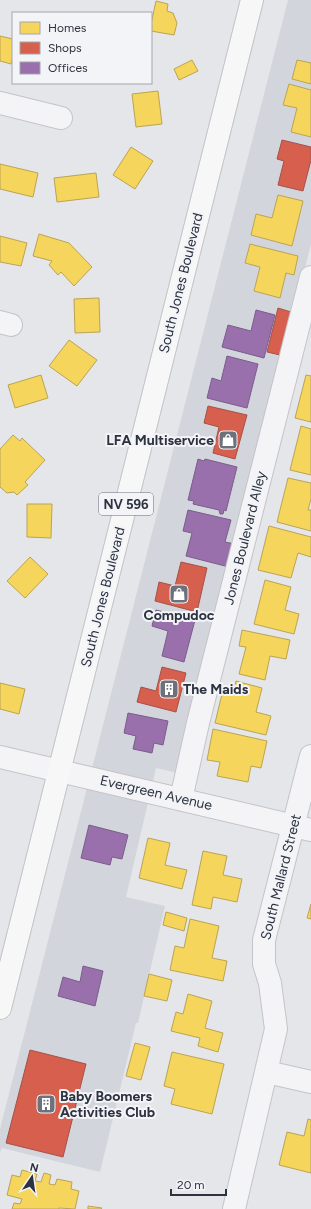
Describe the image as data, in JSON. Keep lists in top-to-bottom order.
{
  "streets": {
    "main road": ["South Jones Boulevard", "NV 596"],
    "street": ["Jones Boulevard Alley", "Evergreen Avenue", "South Mallard Street"]
  },
  "crossings": [
    ["South Jones Boulevard", "Evergreen Avenue"],
    ["Jones Boulevard Alley", "Evergreen Avenue"],
    ["Evergreen Avenue", "South Mallard Street"]
  ],
  "places": {
    "shop": ["LFA Multiservice", "Compudoc"],
    "building": ["The Maids", "Baby Boomers Activities Club"]
  },
  "legend": ["Homes", "Shops", "Offices"],
  "scale_bar": "20 m",
  "north": "top"
}
